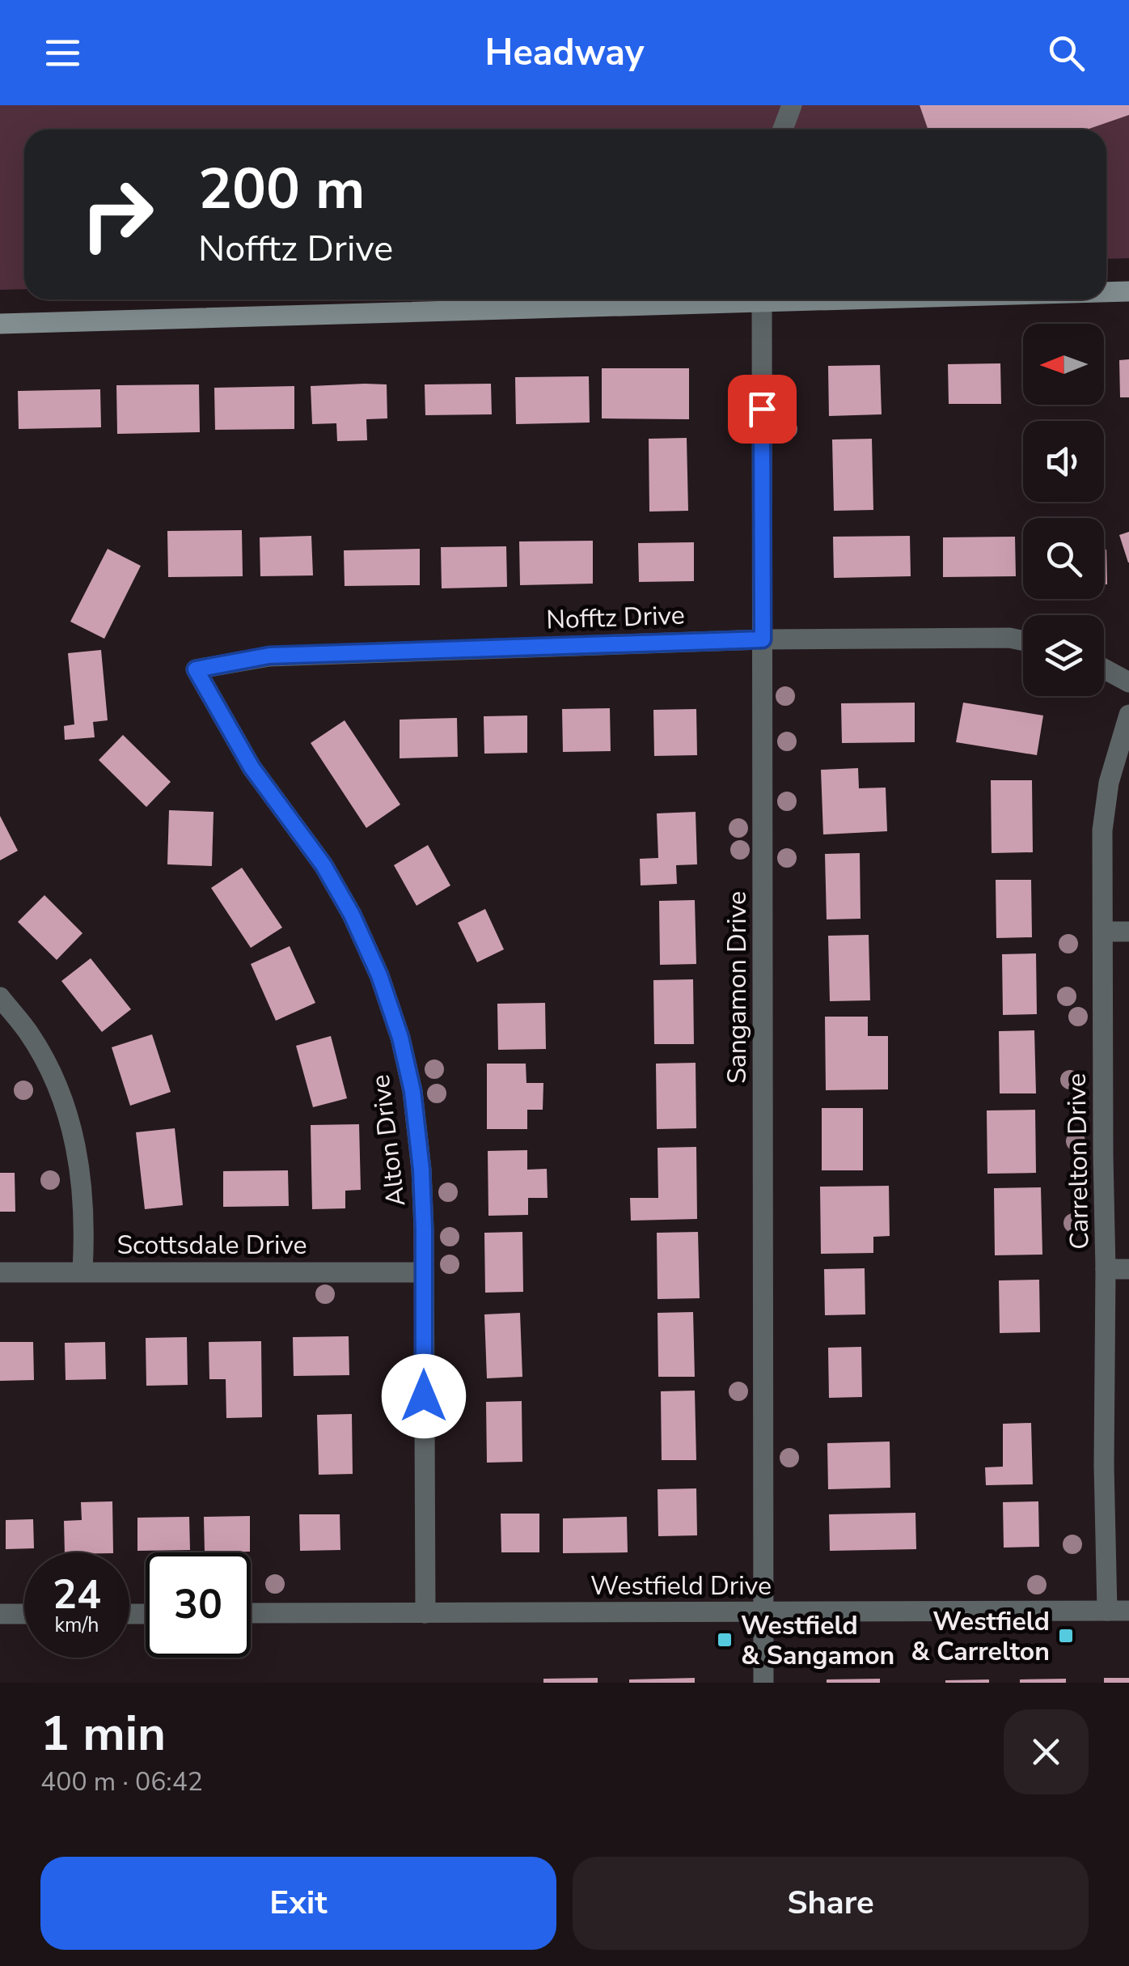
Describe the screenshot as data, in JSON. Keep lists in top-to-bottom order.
{
  "streets": {
    "street": [
      "Nofftz Drive",
      "Sangamon Drive",
      "Alton Drive",
      "Carrelton Drive",
      "Scottsdale Drive",
      "Westfield Drive"
    ]
  },
  "crossings": [
    ["Nofftz Drive", "Sangamon Drive"],
    ["Nofftz Drive", "Alton Drive"],
    ["Sangamon Drive", "Westfield Drive"],
    ["Alton Drive", "Scottsdale Drive"],
    ["Alton Drive", "Westfield Drive"],
    ["Carrelton Drive", "Westfield Drive"]
  ],
  "places": {
    "transit": ["Westfield & Carrelton", "Westfield & Sangamon"]
  },
  "north": "left",
  "page": {
    "header": "Headway",
    "turn": ["200 m", "Nofftz Drive"],
    "speed": "24 km/h",
    "limit": "30",
    "heading": ["1 min", "400 m · 06:42"],
    "buttons": ["Exit", "Share"]
  }
}
